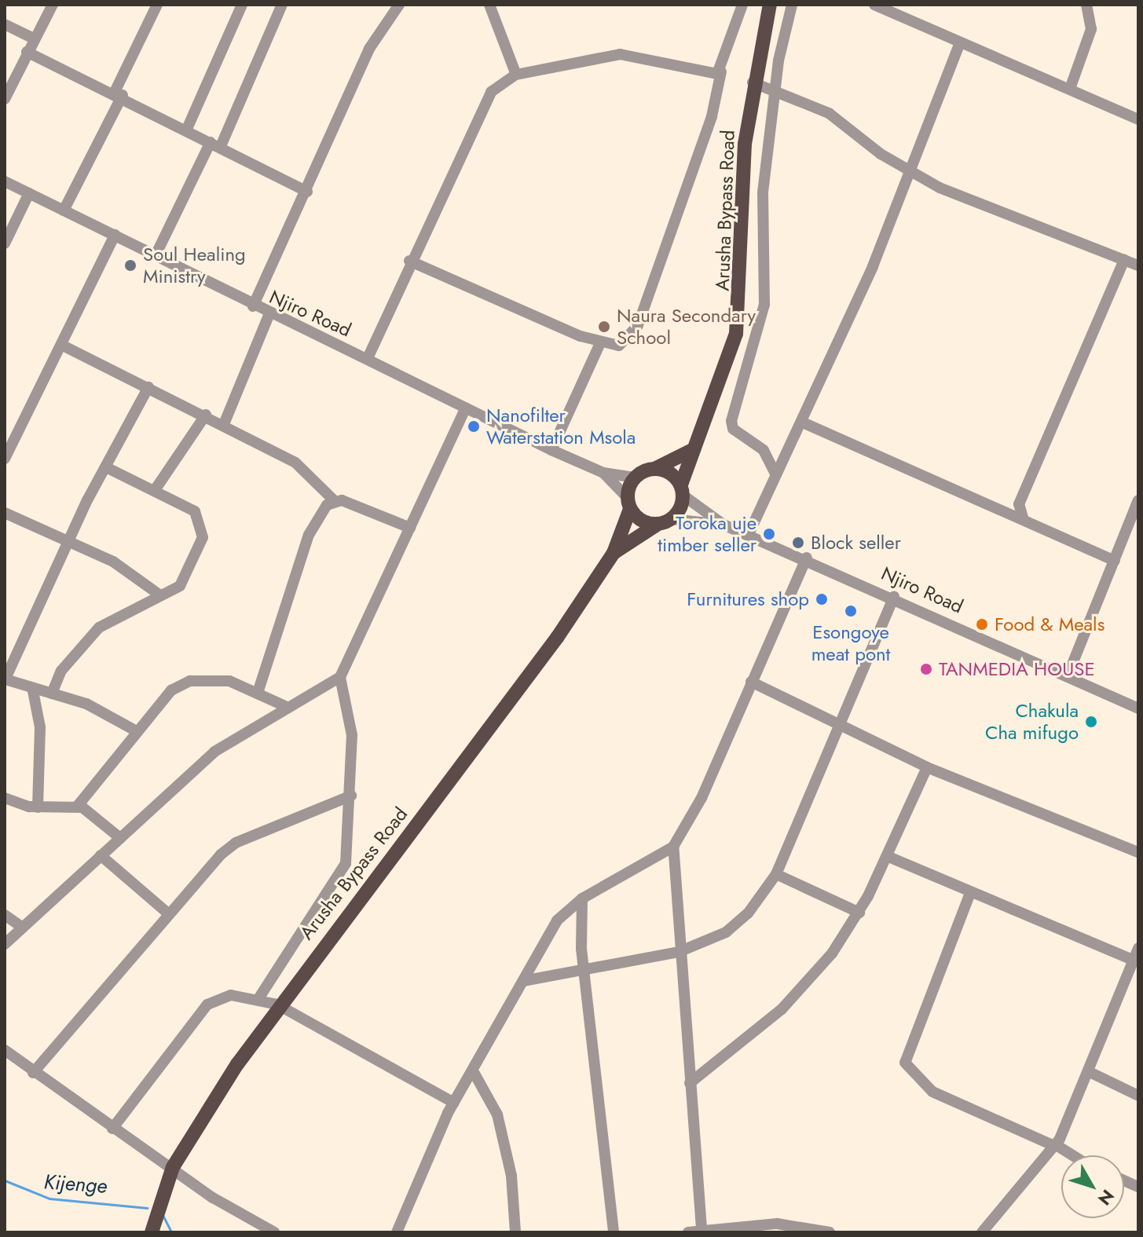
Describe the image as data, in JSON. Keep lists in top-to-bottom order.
{
  "streets": {
    "main road": ["Arusha Bypass Road"],
    "street": ["Njiro Road"]
  },
  "crossings": [
    ["Arusha Bypass Road", "Njiro Road"]
  ],
  "water": ["Kijenge"],
  "places": [
    "Soul Healing Ministry",
    "Naura Secondary School",
    "Nanofilter Waterstation Msola",
    "Toroka uje timber seller",
    "Block seller",
    "Furnitures shop",
    "Esongoye meat pont",
    "Food & Meals",
    "TANMEDIA HOUSE",
    "Chakula Cha mifugo"
  ],
  "north": "bottom right"
}
